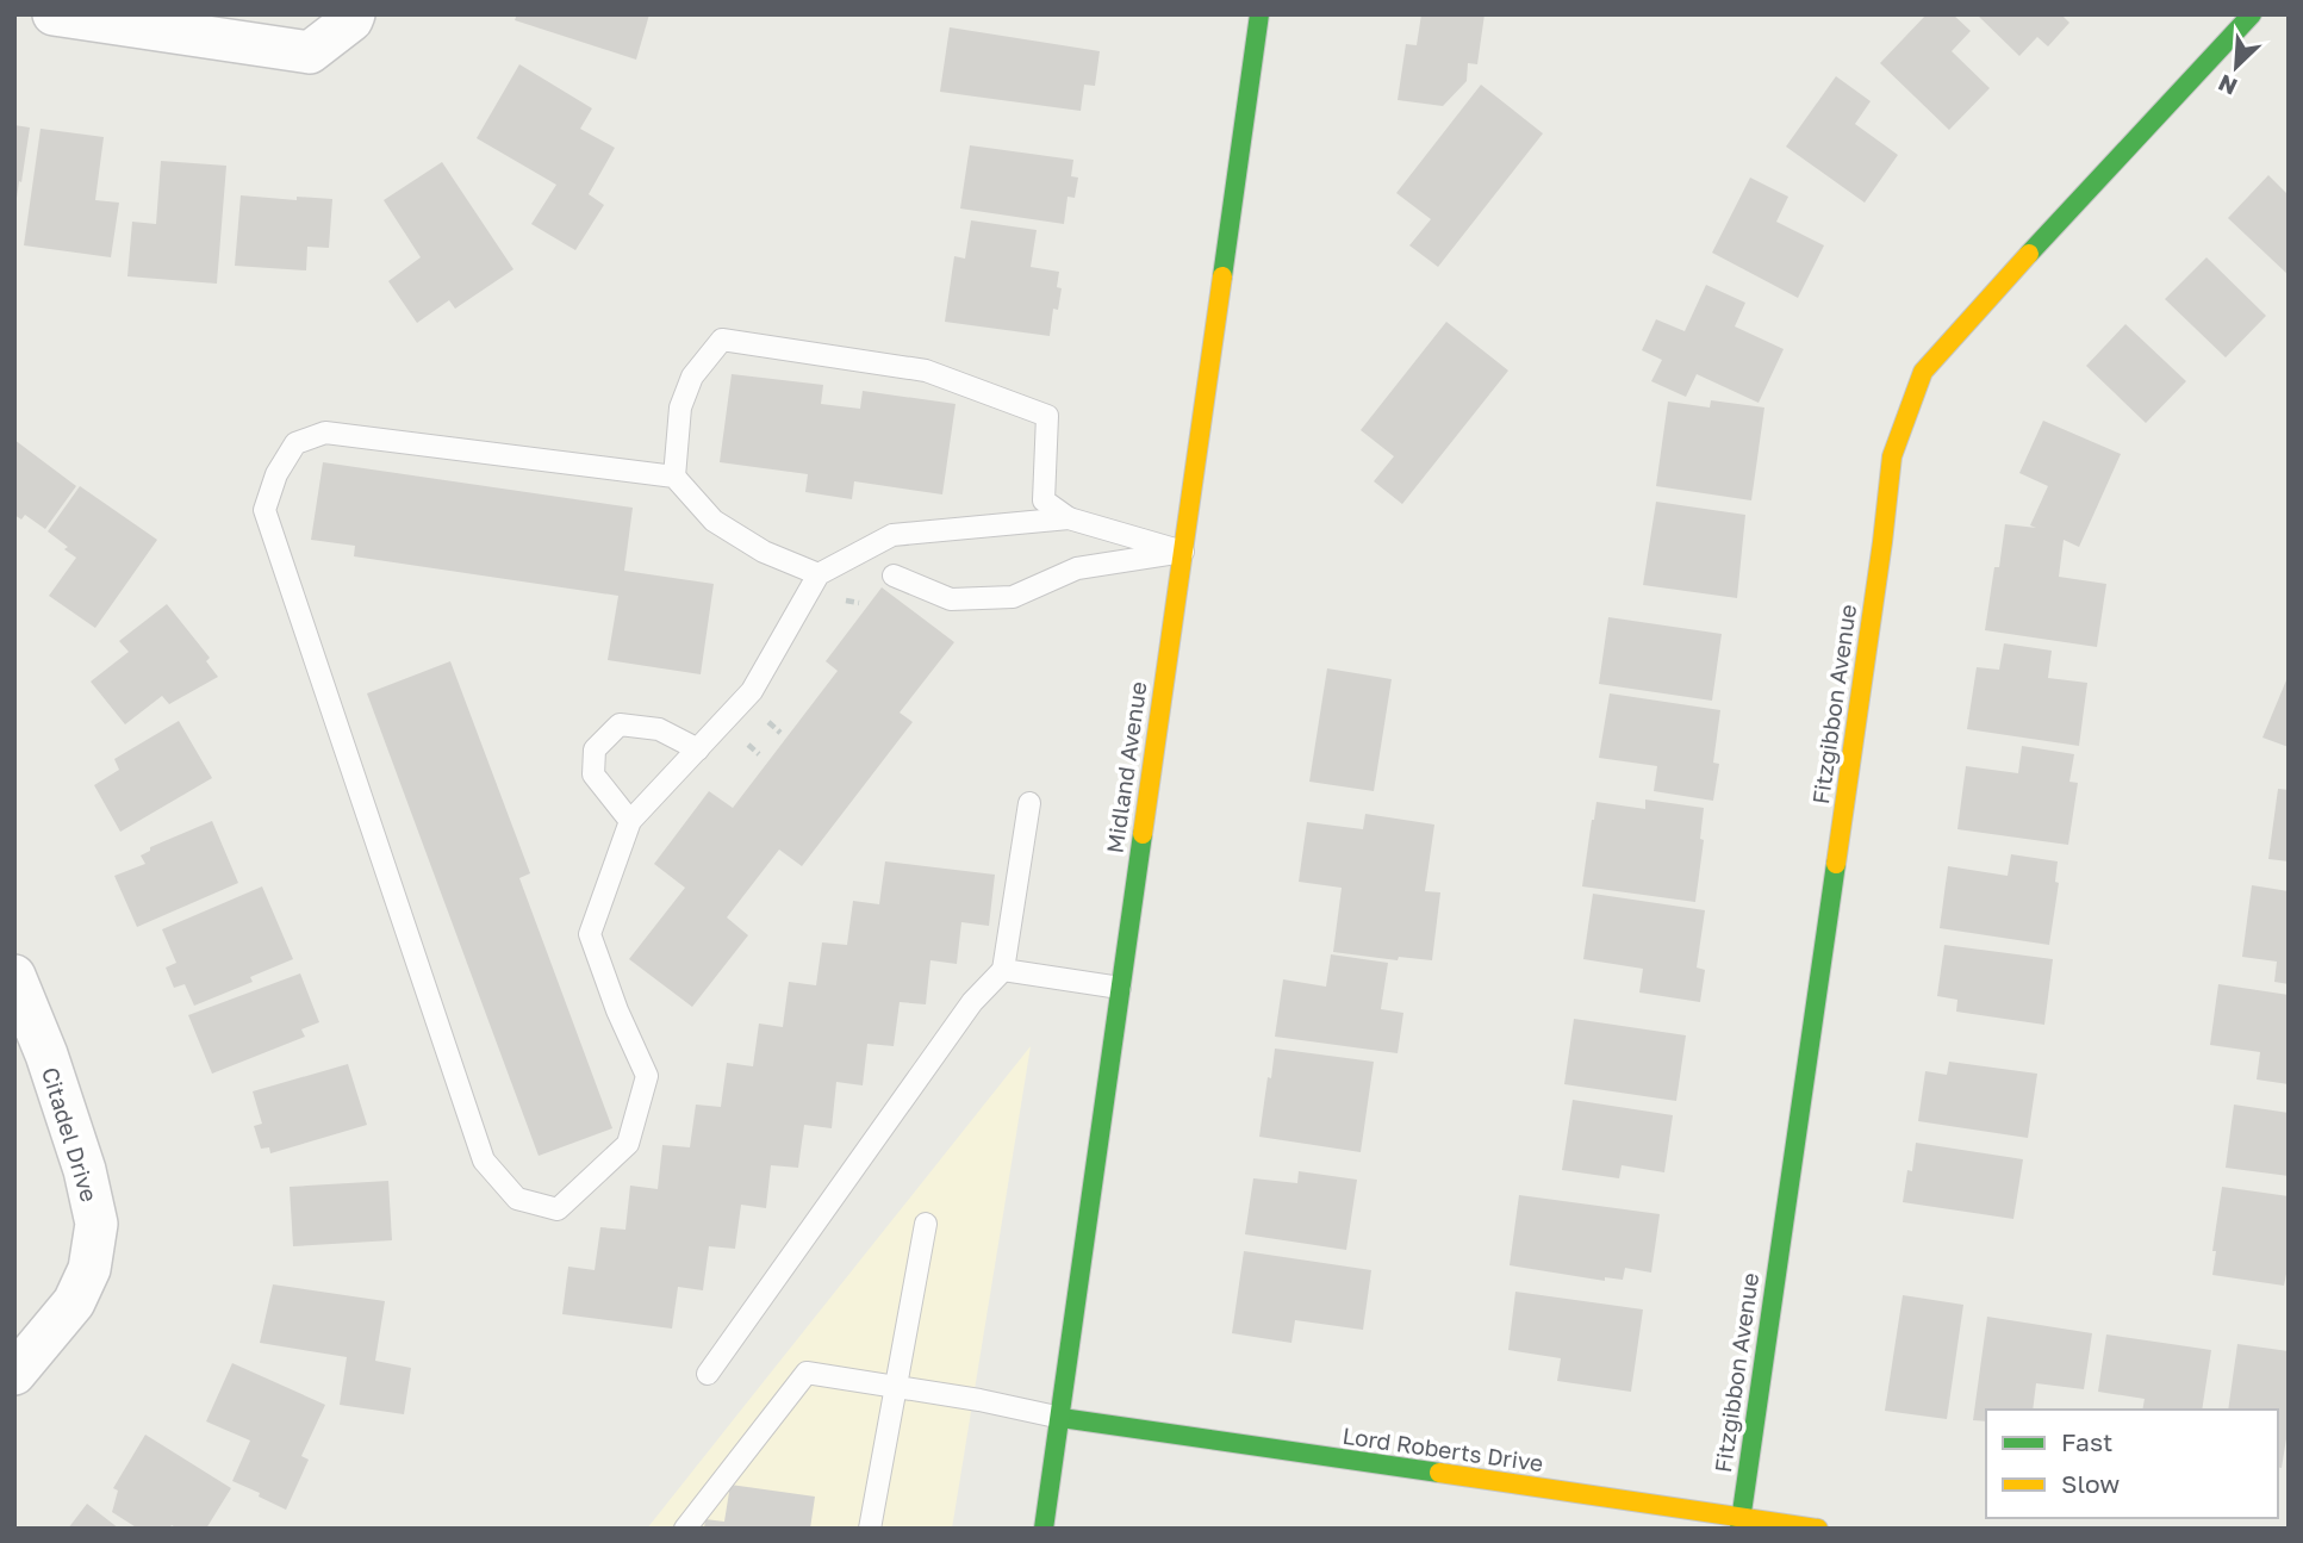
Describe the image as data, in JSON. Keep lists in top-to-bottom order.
{
  "streets": {
    "street": [
      "Fitzgibbon Avenue",
      "Midland Avenue",
      "Citadel Drive",
      "Lord Roberts Drive"
    ]
  },
  "crossings": [
    ["Fitzgibbon Avenue", "Lord Roberts Drive"],
    ["Midland Avenue", "Lord Roberts Drive"]
  ],
  "legend": ["Fast", "Slow"],
  "north": "bottom left"
}
